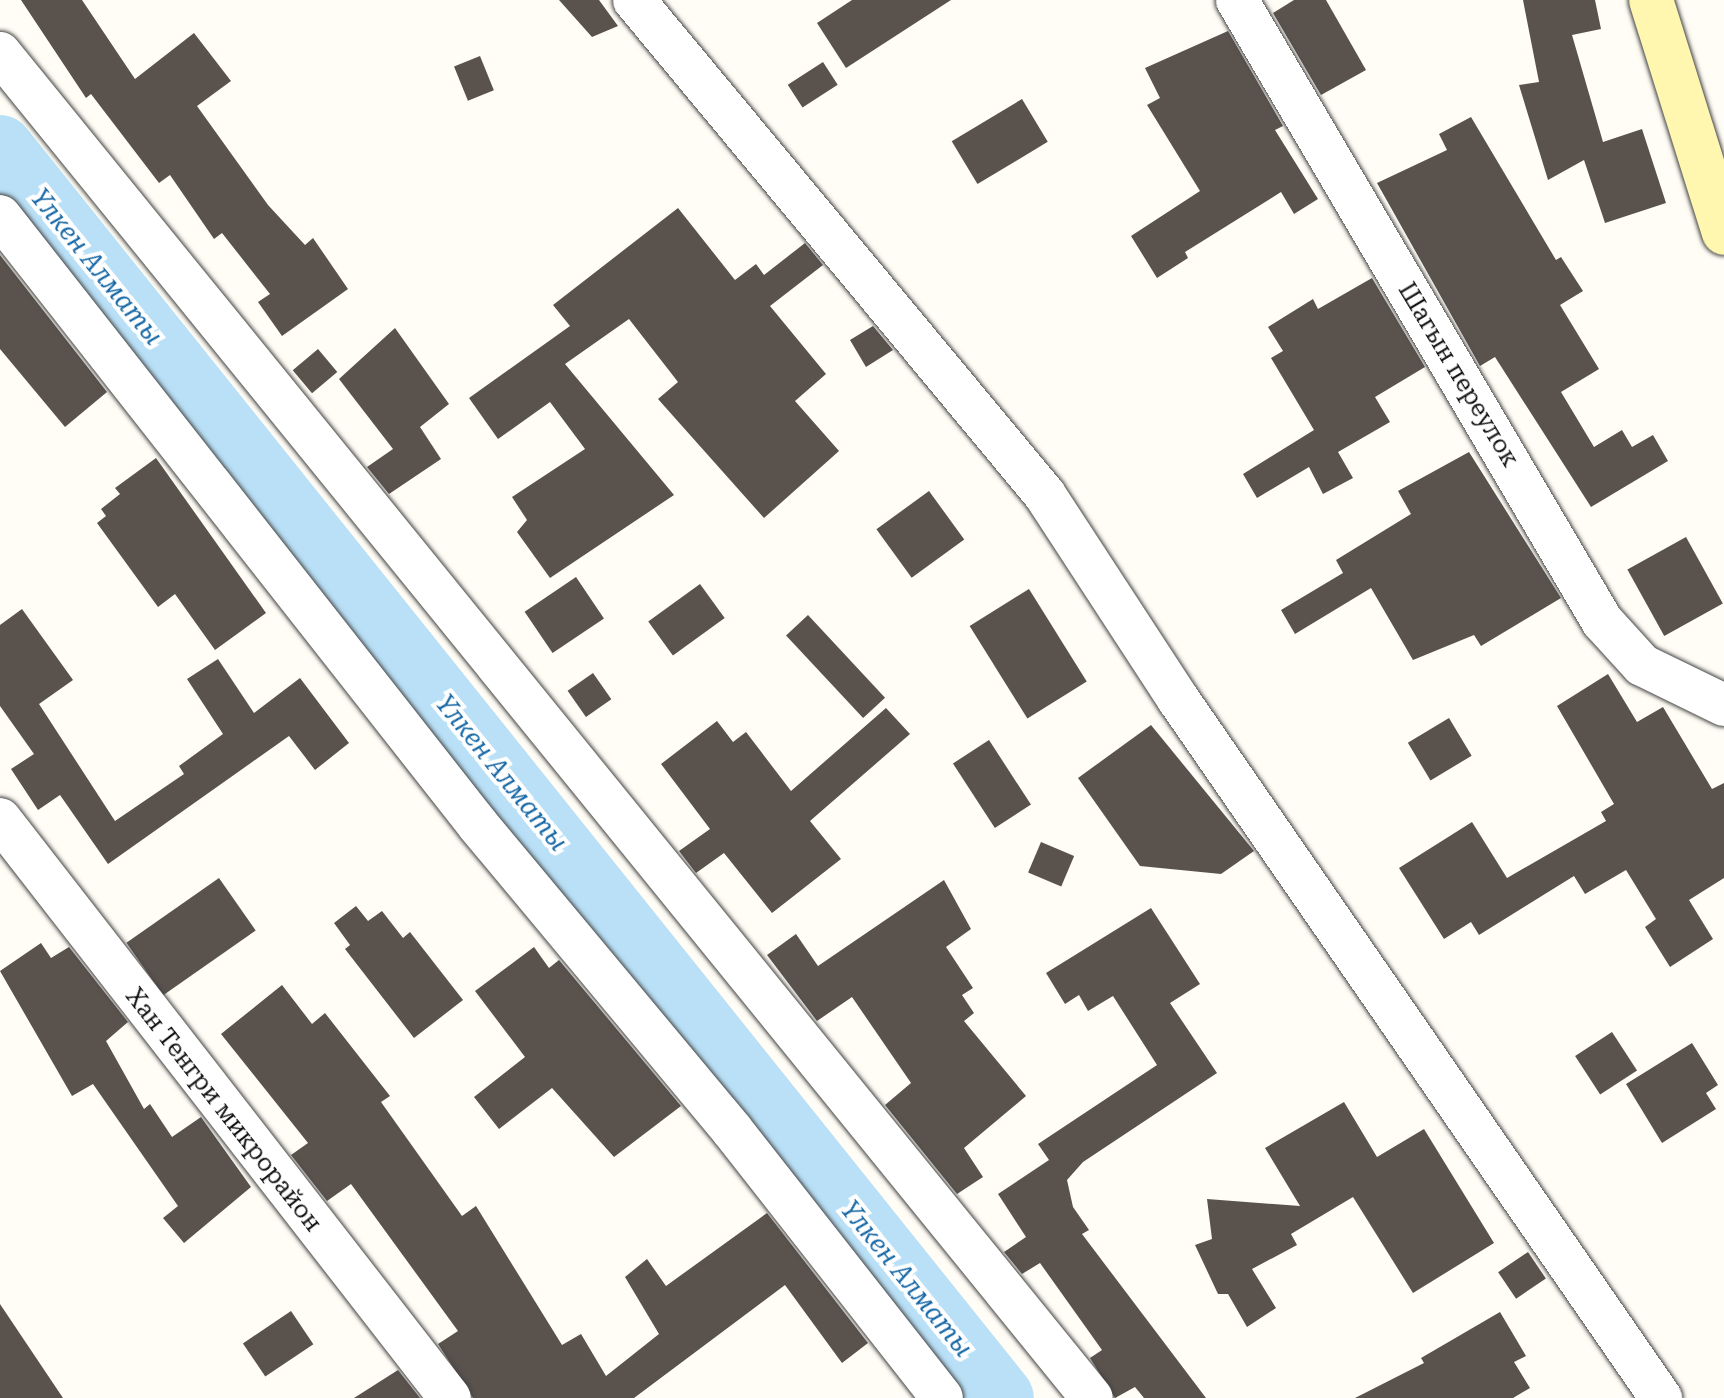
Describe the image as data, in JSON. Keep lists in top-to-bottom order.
{
  "streets": {
    "street": ["Шагын переулок", "Хан Тенгри микрорайон"]
  },
  "water": ["Үлкен Алматы"]
}
